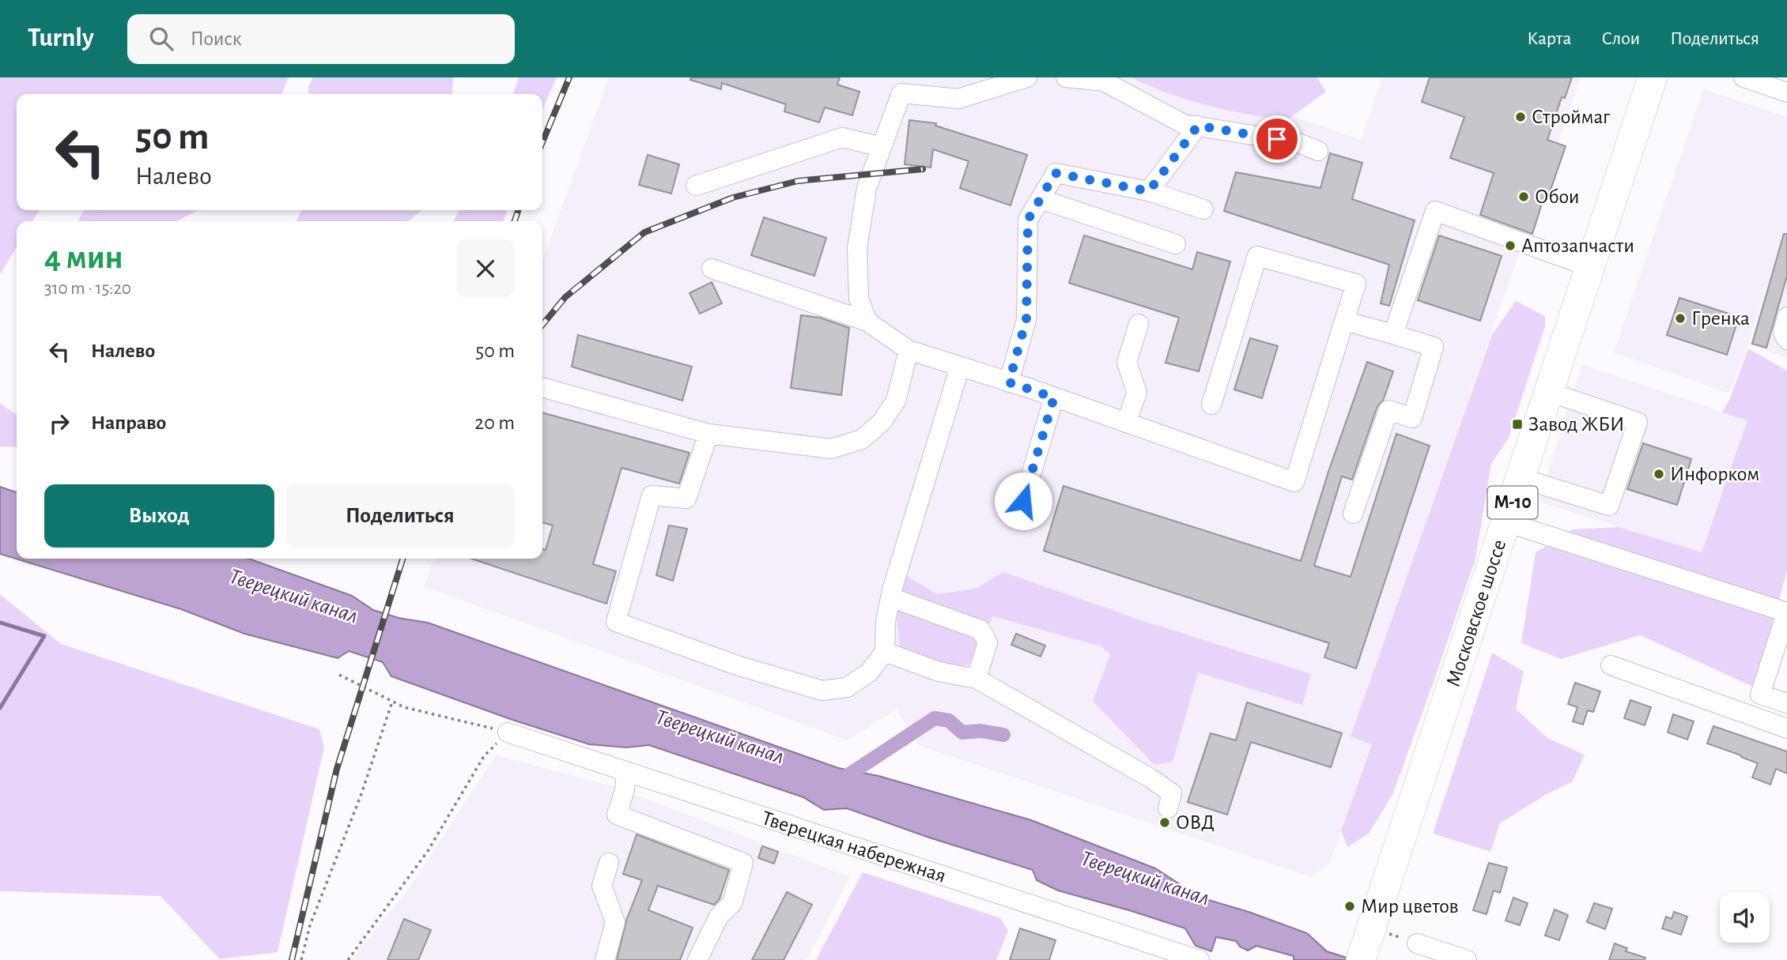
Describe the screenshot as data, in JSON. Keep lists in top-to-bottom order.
{
  "streets": {
    "highway": ["М-10", "Московское шоссе"],
    "street": ["Тверецкая набережная"]
  },
  "crossings": [
    ["М-10", "Московское шоссе"]
  ],
  "water": ["Тверецкий канал"],
  "places": {
    "other": [
      "Строймаг",
      "Обои",
      "Аптозапчасти",
      "Гренка",
      "Инфорком",
      "ОВД",
      "Мир цветов"
    ],
    "transit": ["Завод ЖБИ"]
  },
  "page": {
    "header": "Turnly",
    "search": "Поиск",
    "nav": ["Карта", "Слои", "Поделиться"],
    "turn": ["50 m", "Налево"],
    "heading": ["4 мин", "310 m · 15:20"],
    "list": [
      {
        "name": "Налево",
        "value": "50 m"
      },
      {
        "name": "Направо",
        "value": "20 m"
      }
    ],
    "buttons": ["Выход", "Поделиться"]
  }
}
